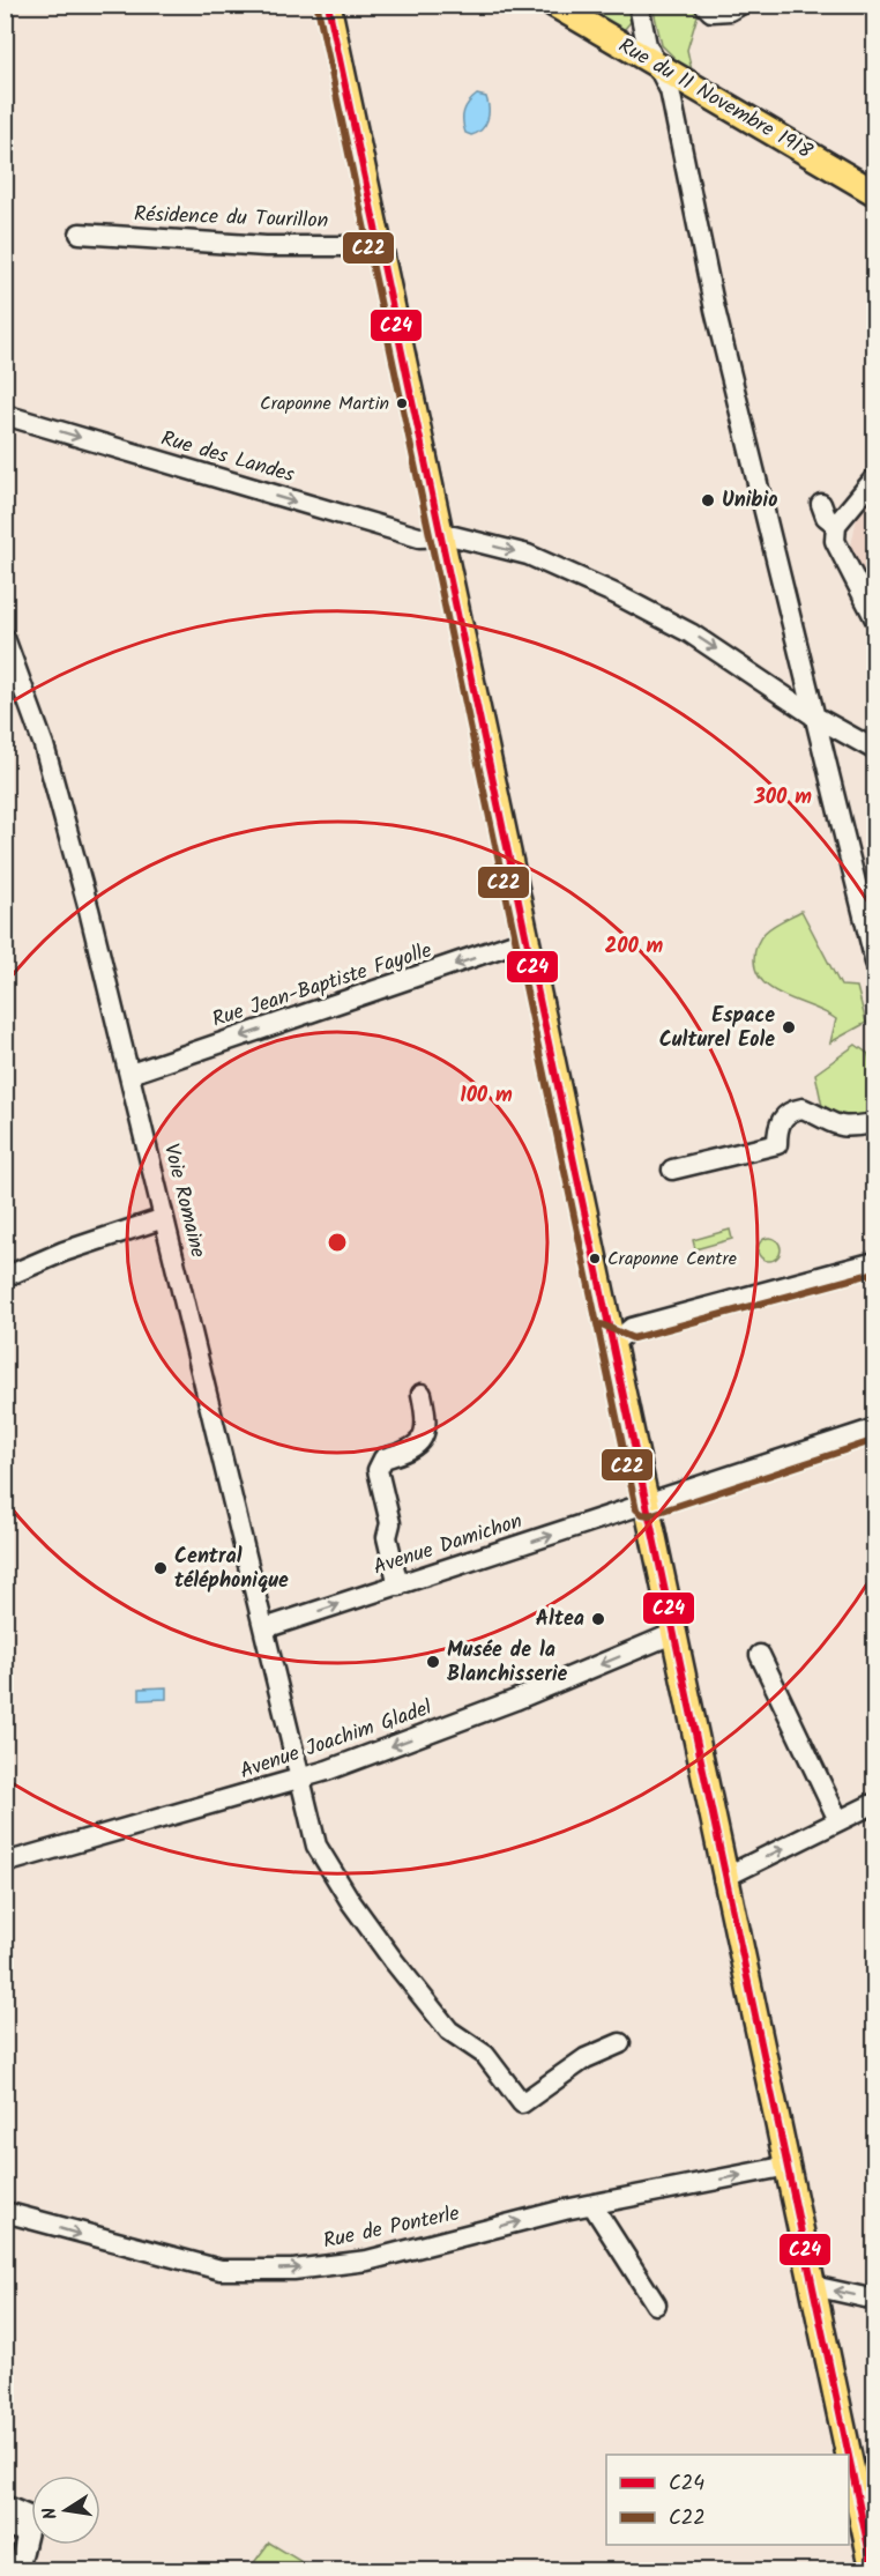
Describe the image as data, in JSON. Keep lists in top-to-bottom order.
{
  "streets": {
    "main road": ["Rue du 11 Novembre 1918"],
    "street": [
      "Résidence du Tourillon",
      "Rue des Landes",
      "Rue Jean-Baptiste Fayolle",
      "Voie Romaine",
      "Avenue Damichon",
      "Avenue Joachim Gladel",
      "Rue de Ponterle"
    ]
  },
  "crossings": [
    ["Rue Jean-Baptiste Fayolle", "Voie Romaine"],
    ["Voie Romaine", "Avenue Damichon"],
    ["Voie Romaine", "Avenue Joachim Gladel"]
  ],
  "one_way": [
    "Rue des Landes",
    "Rue Jean-Baptiste Fayolle",
    "Avenue Damichon",
    "Avenue Joachim Gladel",
    "Rue de Ponterle"
  ],
  "places": [
    "Craponne Martin",
    "Unibio",
    "Espace Culturel Eole",
    "Craponne Centre",
    "Central téléphonique",
    "Altea",
    "Musée de la Blanchisserie"
  ],
  "lines": ["transit line C24", "transit line C22"],
  "legend": ["C24", "C22"],
  "north": "left",
  "rings": ["300 m", "200 m", "100 m"]
}
